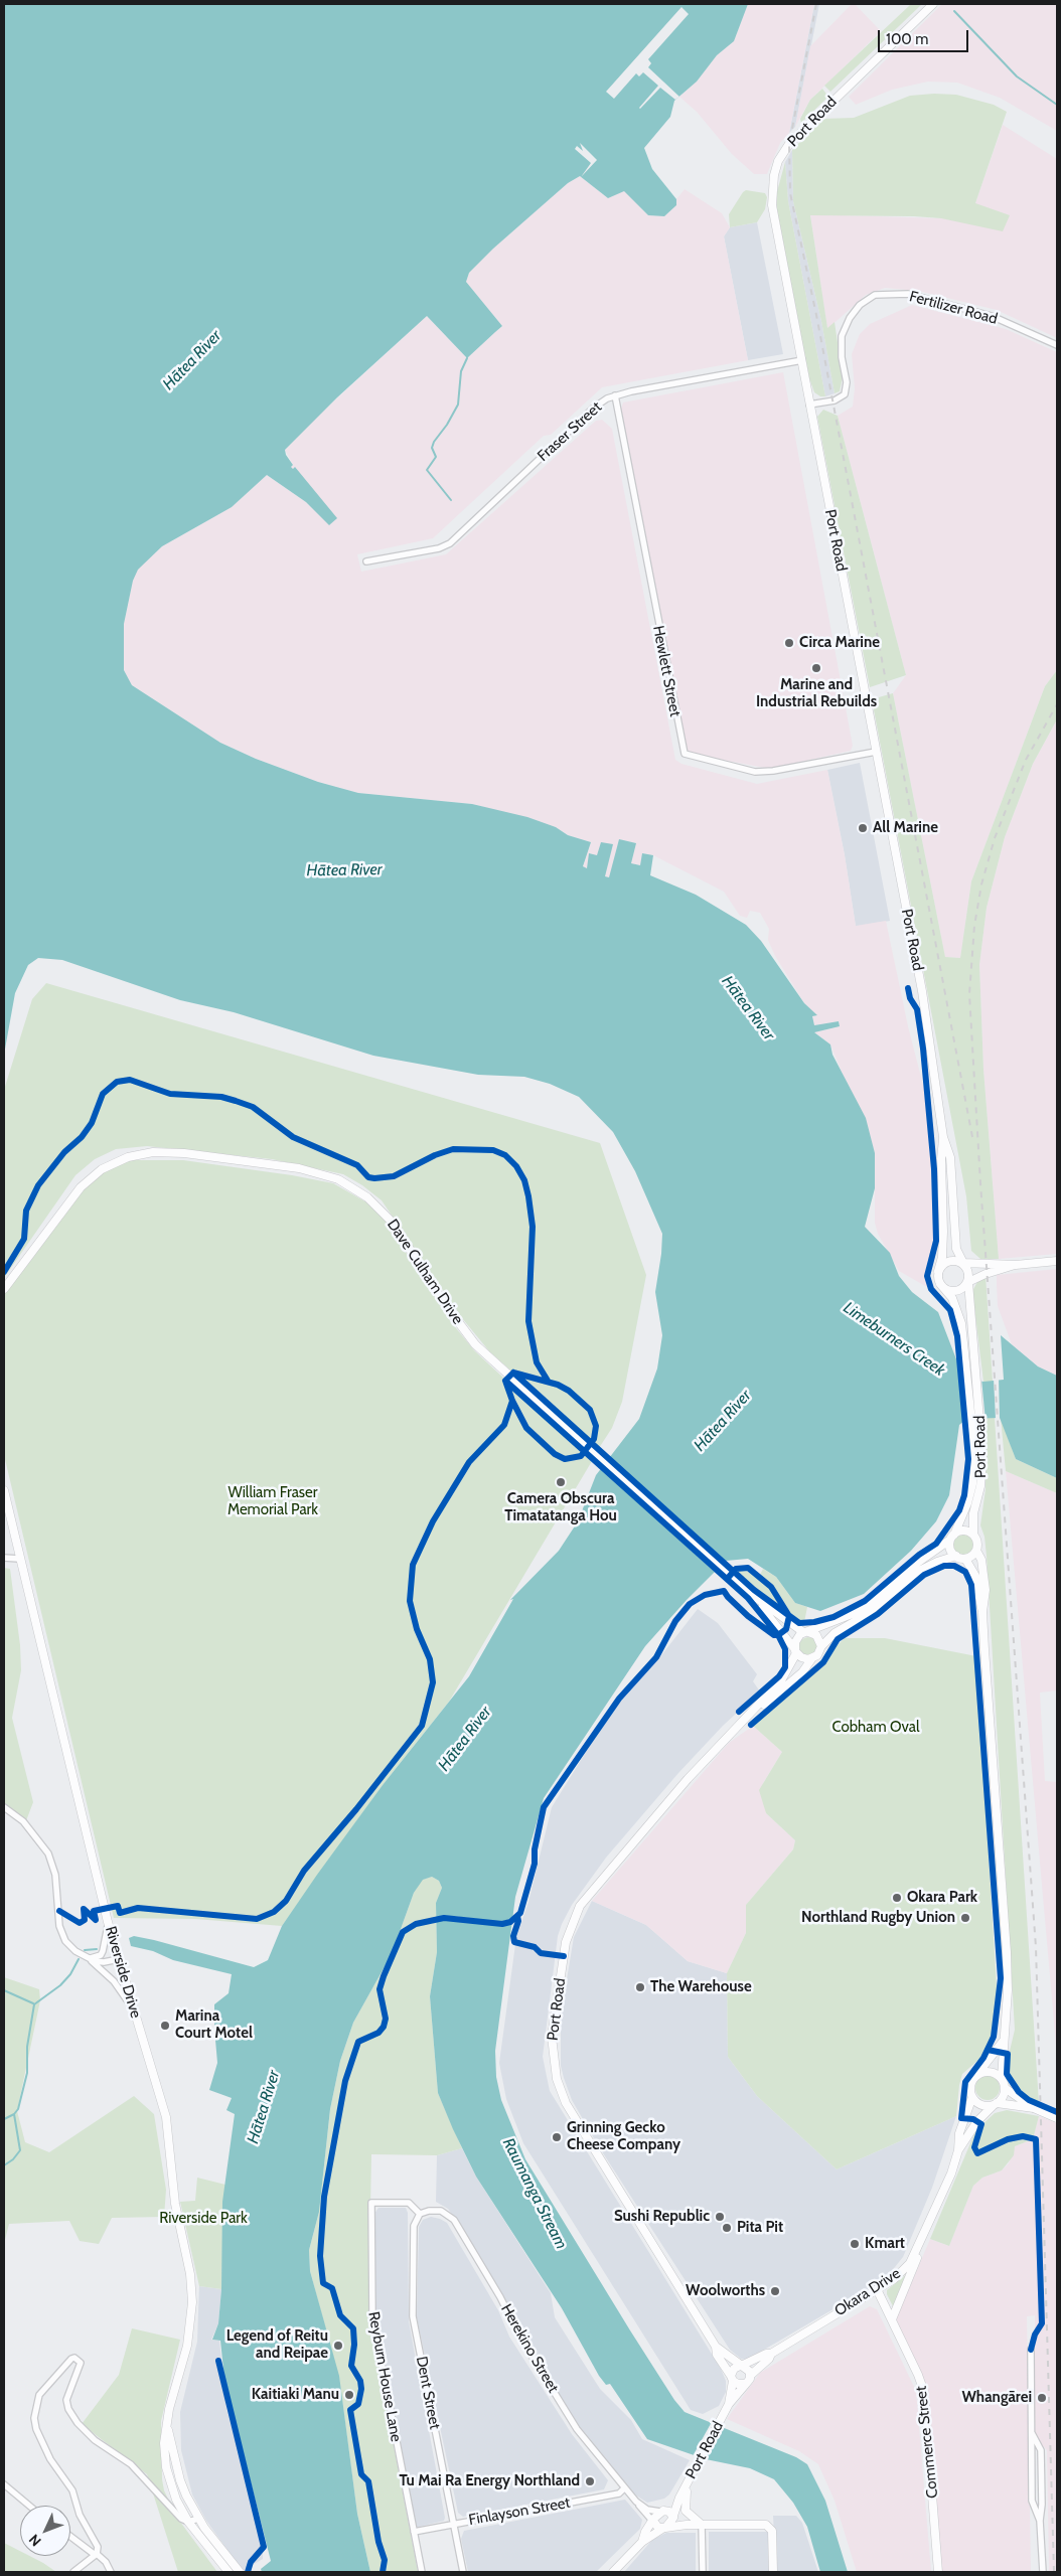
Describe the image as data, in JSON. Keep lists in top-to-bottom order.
{
  "streets": {
    "main road": [
      "Port Road",
      "Dave Culham Drive",
      "Riverside Drive",
      "Okara Drive",
      "Commerce Street"
    ],
    "street": [
      "Fertilizer Road",
      "Fraser Street",
      "Hewlett Street",
      "Herekino Street",
      "Reyburn House Lane",
      "Dent Street",
      "Finlayson Street"
    ]
  },
  "crossings": [
    ["Port Road", "Fertilizer Road"],
    ["Port Road", "Fraser Street"],
    ["Port Road", "Hewlett Street"],
    ["Port Road", "Dave Culham Drive"],
    ["Port Road", "Okara Drive"],
    ["Port Road", "Herekino Street"],
    ["Fraser Street", "Hewlett Street"],
    ["Okara Drive", "Commerce Street"],
    ["Herekino Street", "Reyburn House Lane"],
    ["Herekino Street", "Dent Street"],
    ["Herekino Street", "Finlayson Street"],
    ["Reyburn House Lane", "Dent Street"],
    ["Reyburn House Lane", "Finlayson Street"],
    ["Dent Street", "Finlayson Street"]
  ],
  "water": ["Hātea River", "Limeburners Creek", "Raumanga Stream"],
  "parks": ["William Fraser Memorial Park", "Cobham Oval", "Riverside Park"],
  "places": [
    "Circa Marine",
    "Marine and Industrial Rebuilds",
    "All Marine",
    "Camera Obscura Timatatanga Hou",
    "Okara Park",
    "Northland Rugby Union",
    "The Warehouse",
    "Marina Court Motel",
    "Grinning Gecko Cheese Company",
    "Sushi Republic",
    "Pita Pit",
    "Kmart",
    "Woolworths",
    "Legend of Reitu and Reipae",
    "Kaitiaki Manu",
    "Whangārei",
    "Tu Mai Ra Energy Northland"
  ],
  "scale_bar": "100 m",
  "north": "bottom left"
}
